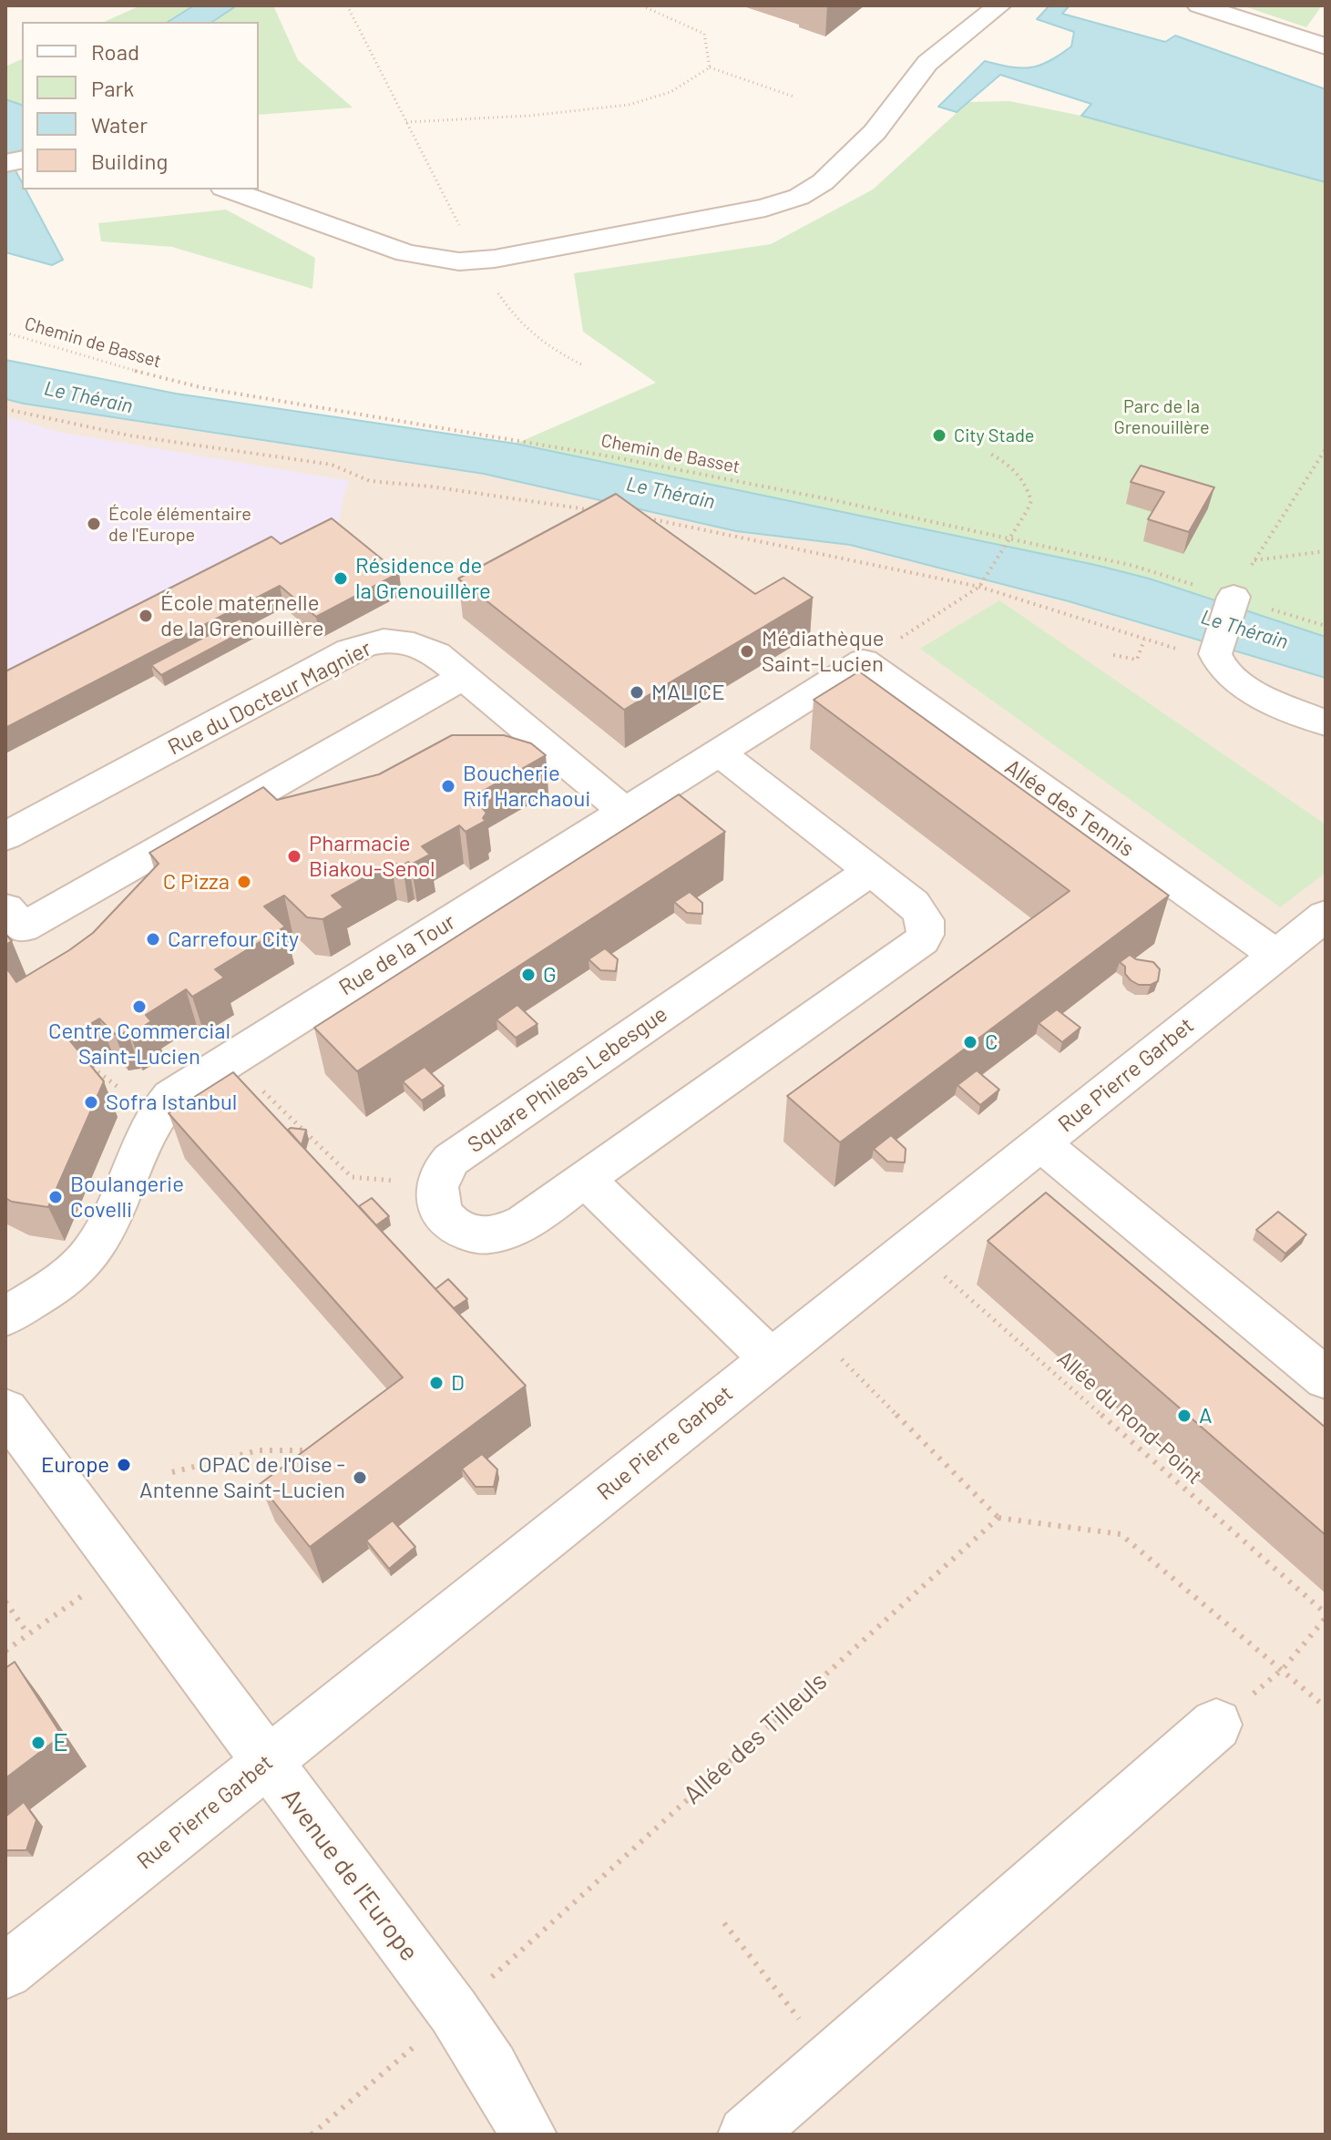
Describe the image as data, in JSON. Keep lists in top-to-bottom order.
{
  "streets": {
    "street": [
      "Rue du Docteur Magnier",
      "Allée des Tennis",
      "Rue de la Tour",
      "Rue Pierre Garbet",
      "Square Phileas Lebesgue",
      "Avenue de l'Europe"
    ],
    "path": ["Chemin de Basset", "Allée du Rond-Point", "Allée des Tilleuls"]
  },
  "crossings": [
    ["Rue du Docteur Magnier", "Rue de la Tour"],
    ["Allée des Tennis", "Rue de la Tour"],
    ["Allée des Tennis", "Rue Pierre Garbet"],
    ["Rue Pierre Garbet", "Allée du Rond-Point"],
    ["Rue Pierre Garbet", "Avenue de l'Europe"],
    ["Allée des Tilleuls", "Avenue de l'Europe"]
  ],
  "water": ["Le Thérain"],
  "parks": ["Parc de la Grenouillère"],
  "places": [
    "City Stade",
    "École élémentaire de l'Europe",
    "Résidence de la Grenouillère",
    "École maternelle de la Grenouillère",
    "Médiathèque Saint-Lucien",
    "MALICE",
    "Boucherie Rif Harchaoui",
    "Pharmacie Biakou-Senol",
    "C Pizza",
    "Carrefour City",
    "G",
    "Centre Commercial Saint-Lucien",
    "C",
    "Sofra Istanbul",
    "Boulangerie Covelli",
    "D",
    "A",
    "Europe",
    "OPAC de l'Oise - Antenne Saint-Lucien",
    "E"
  ],
  "legend": [
    "Road",
    "Park",
    "Water",
    "Building"
  ]
}
